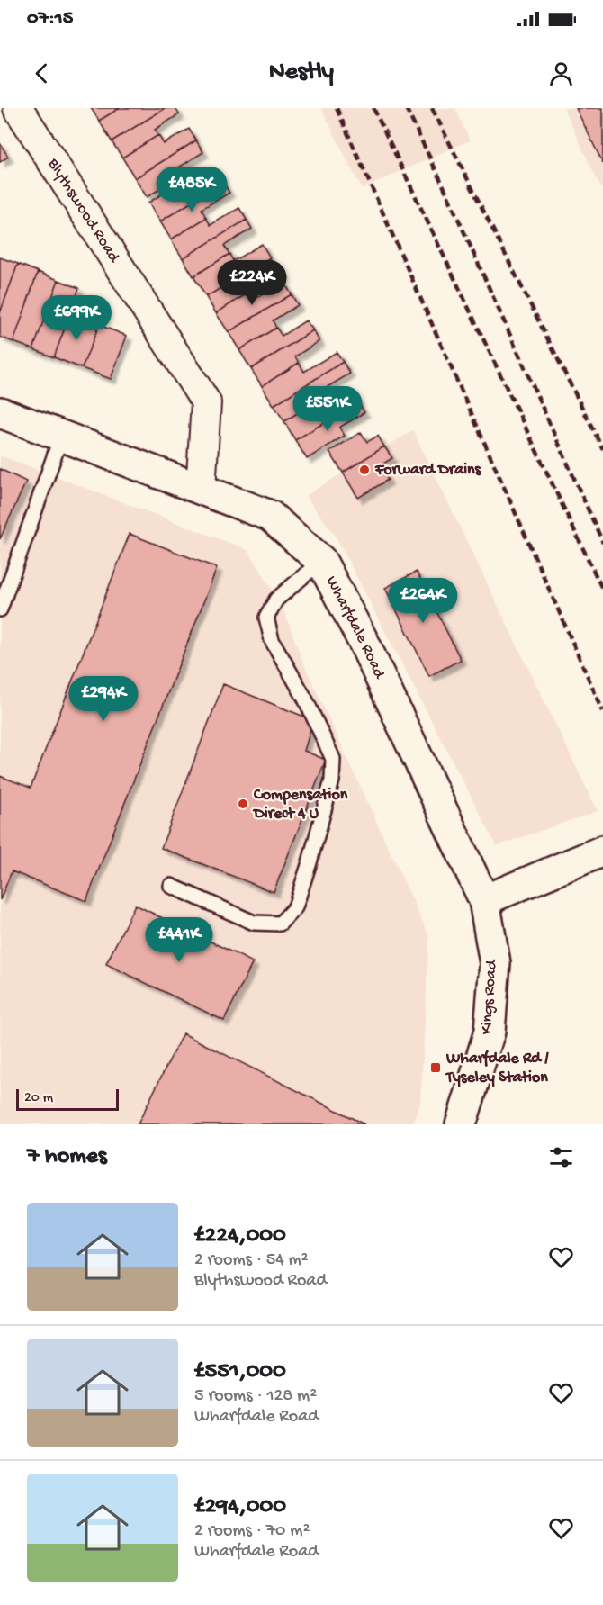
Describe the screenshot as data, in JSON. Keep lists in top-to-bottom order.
{
  "streets": {
    "main road": ["Wharfdale Road", "Kings Road"],
    "street": ["Blythswood Road"]
  },
  "crossings": [
    ["Blythswood Road", "Wharfdale Road"],
    ["Wharfdale Road", "Kings Road"]
  ],
  "places": {
    "other": ["Forward Drains", "Compensation Direct 4 U"],
    "transit": ["Wharfdale Rd / Tyseley Station"]
  },
  "scale_bar": "20 m",
  "page": {
    "status": "07:15",
    "header": "Nestly",
    "price": [
      "£485K",
      "£224K",
      "£699K",
      "£551K",
      "£264K",
      "£294K",
      "£441K"
    ],
    "scale": "20 m",
    "heading": "7 homes",
    "list": [
      {
        "name": "£224,000",
        "note": "2 rooms · 54 m² · Blythswood Road"
      },
      {
        "name": "£551,000",
        "note": "5 rooms · 128 m² · Wharfdale Road"
      },
      {
        "name": "£294,000",
        "note": "2 rooms · 70 m² · Wharfdale Road"
      }
    ]
  }
}
